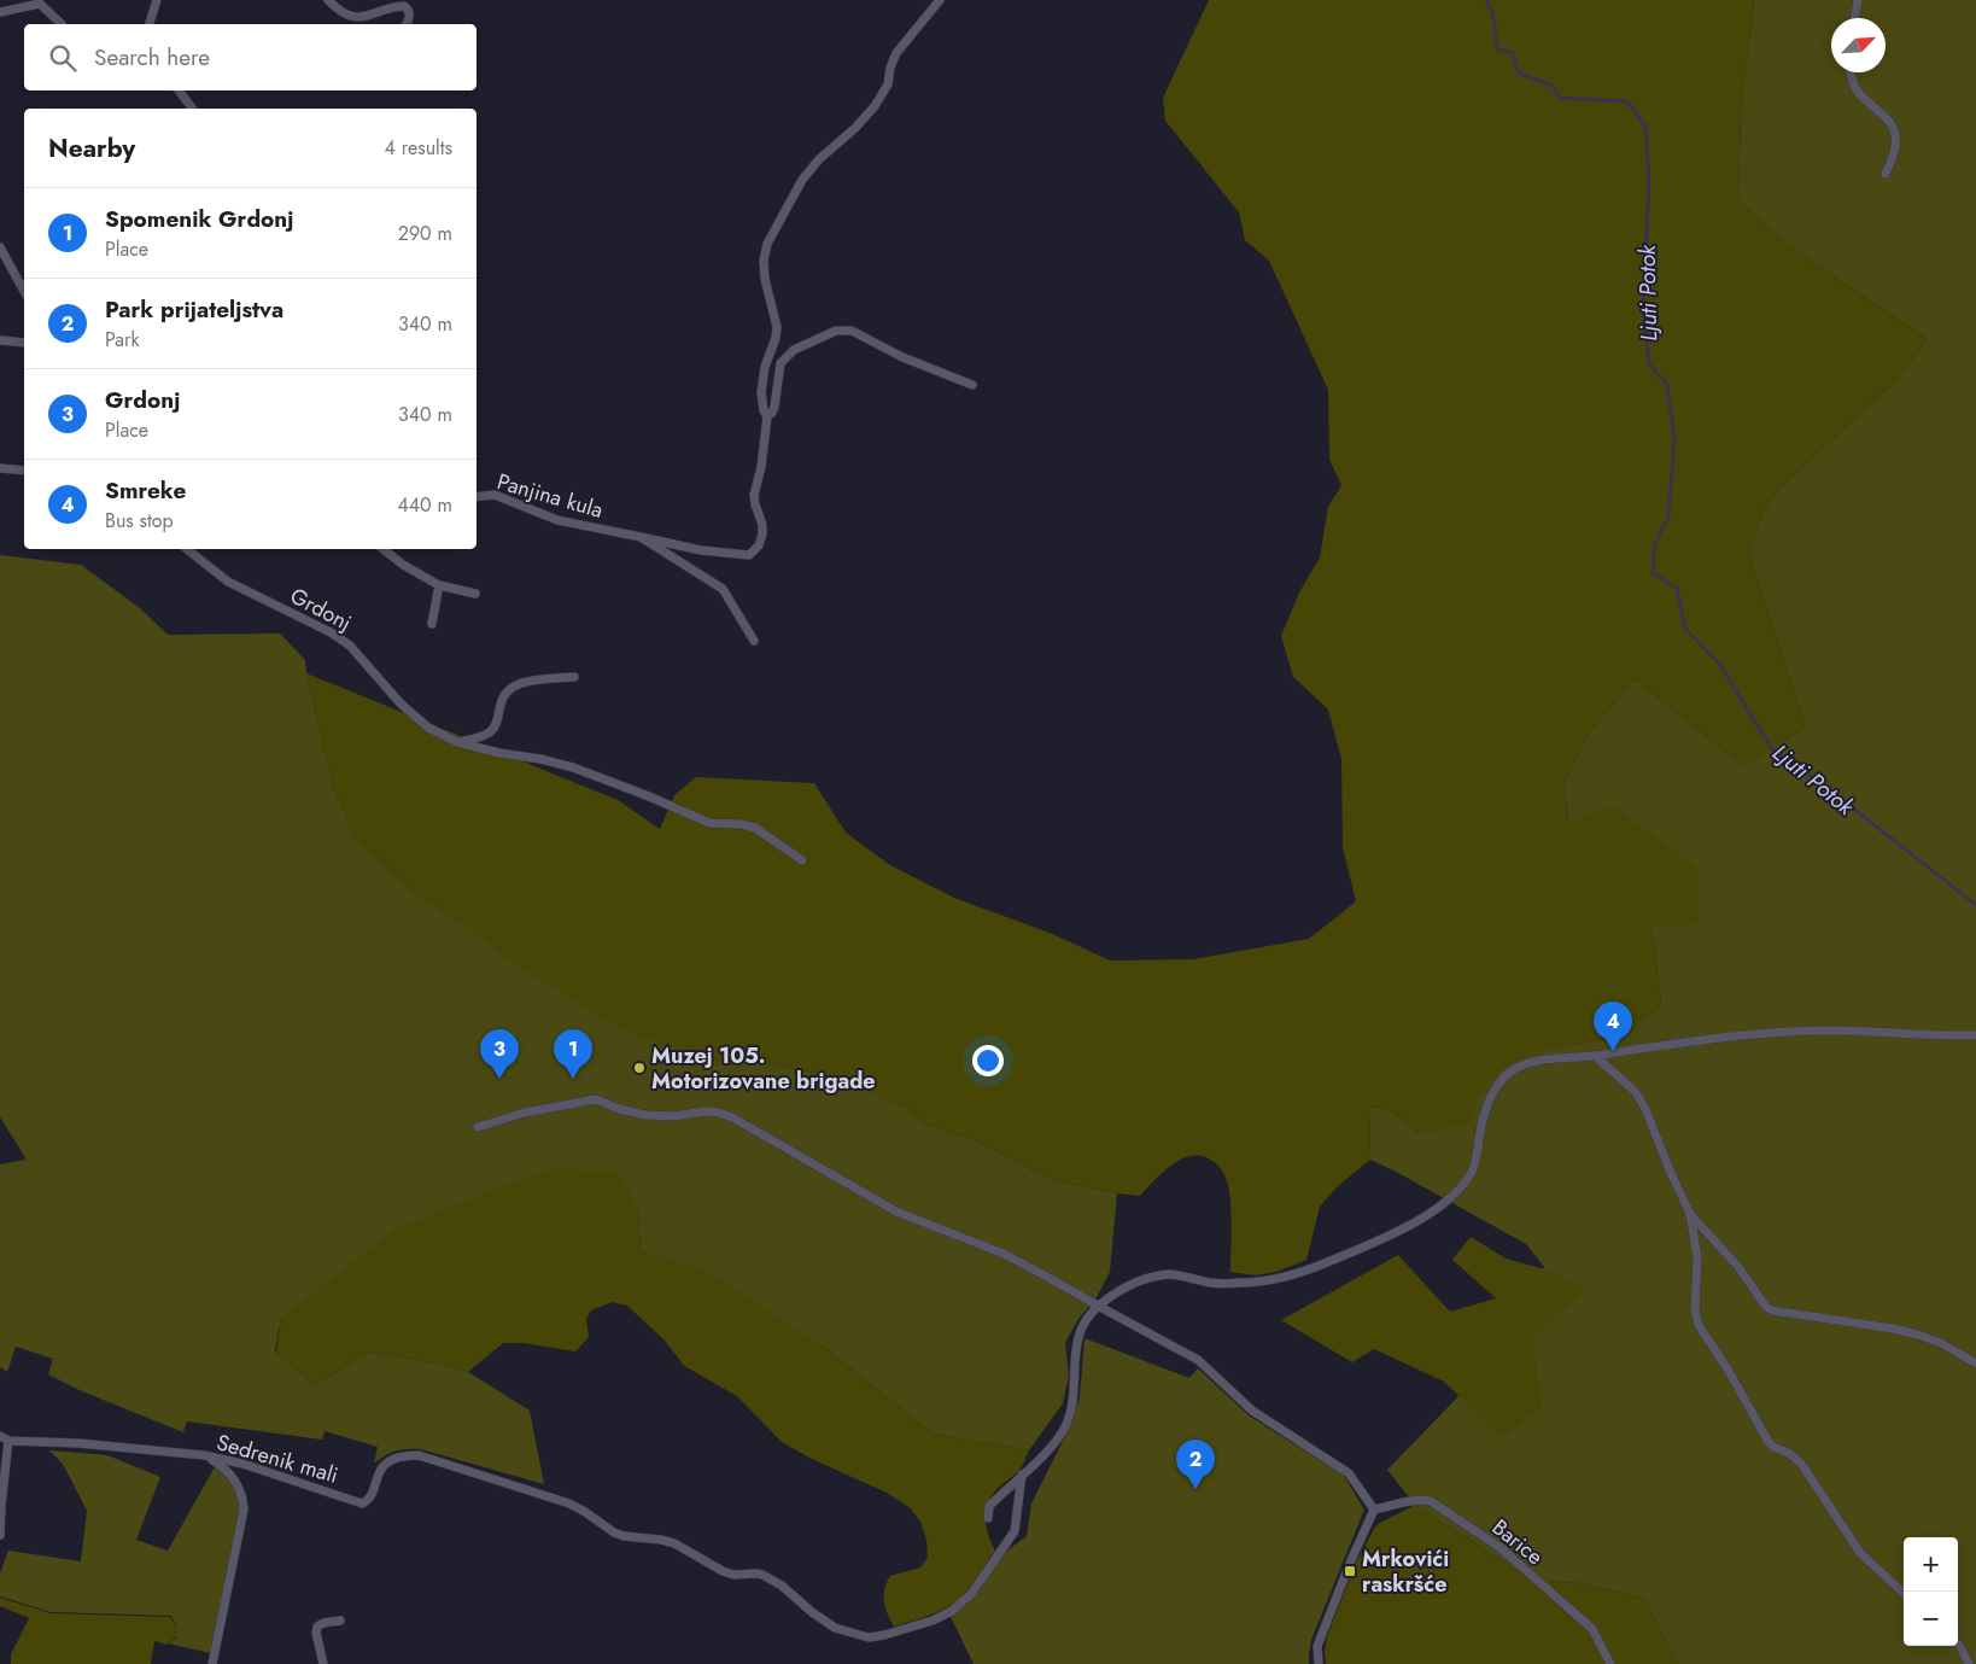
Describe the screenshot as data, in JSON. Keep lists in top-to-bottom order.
{
  "streets": {
    "street": [
      "Panjina kula",
      "Grdonj",
      "Sedrenik mali",
      "Barice"
    ]
  },
  "water": ["Ljuti Potok"],
  "places": {
    "other": ["Muzej 105. Motorizovane brigade"],
    "transit": ["Mrkovići raskršće"]
  },
  "north": "top right",
  "page": {
    "search": "Search here",
    "heading": ["Nearby", "4 results"],
    "list": [
      {
        "mark": "1",
        "name": "Spomenik Grdonj",
        "note": "Place",
        "value": "290 m"
      },
      {
        "mark": "2",
        "name": "Park prijateljstva",
        "note": "Park",
        "value": "340 m"
      },
      {
        "mark": "3",
        "name": "Grdonj",
        "note": "Place",
        "value": "340 m"
      },
      {
        "mark": "4",
        "name": "Smreke",
        "note": "Bus stop",
        "value": "440 m"
      }
    ],
    "pins": [
      "4",
      "1",
      "3",
      "2"
    ],
    "map_buttons": ["+", "−"]
  }
}
